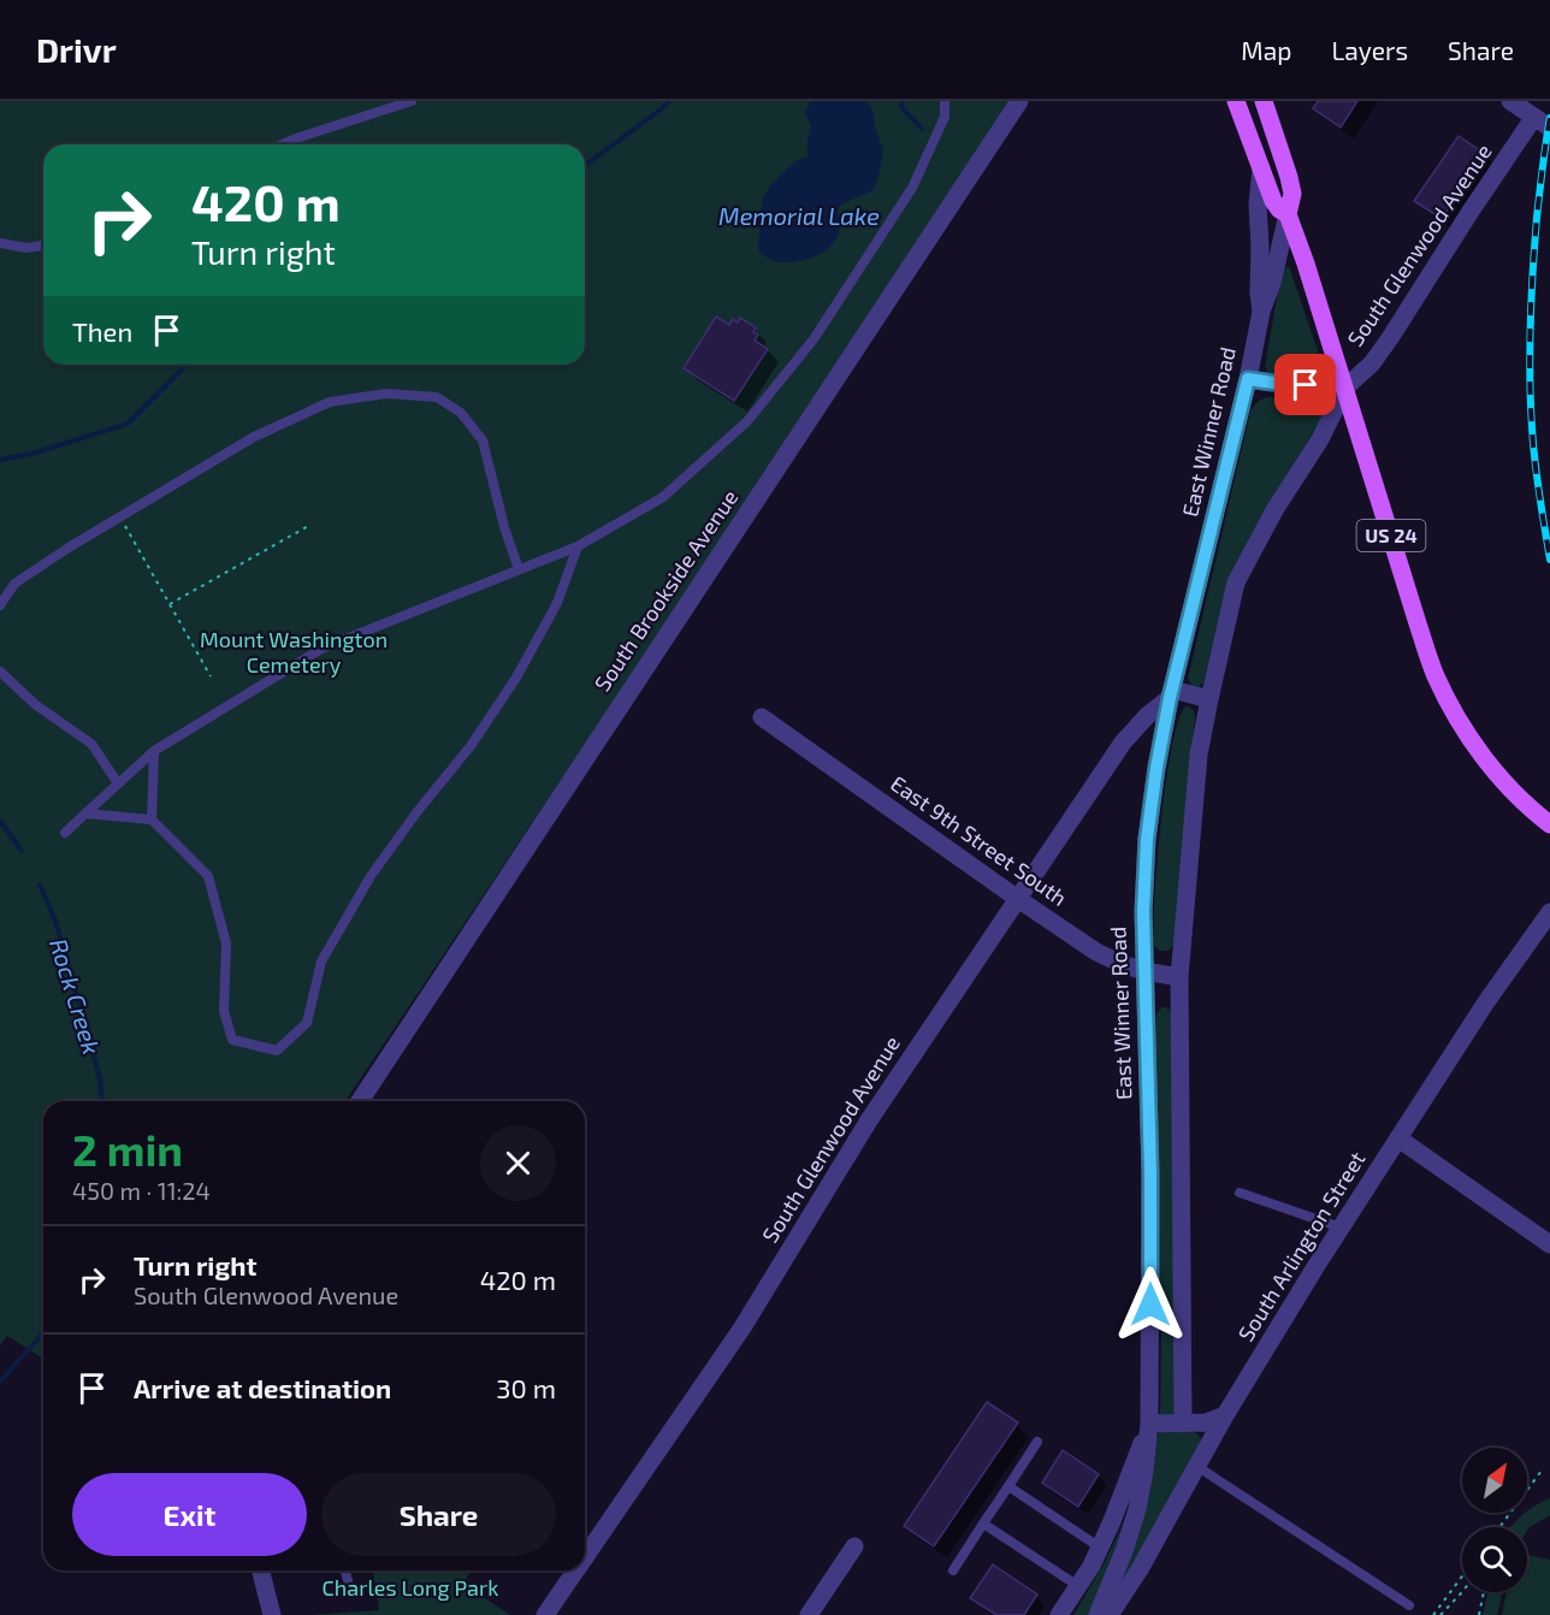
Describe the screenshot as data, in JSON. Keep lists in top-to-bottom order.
{
  "streets": {
    "main road": ["East Winner Road", "US 24"],
    "street": [
      "South Glenwood Avenue",
      "South Brookside Avenue",
      "East 9th Street South",
      "South Arlington Street"
    ]
  },
  "crossings": [
    ["South Glenwood Avenue", "East Winner Road"],
    ["South Glenwood Avenue", "US 24"],
    ["South Glenwood Avenue", "East 9th Street South"],
    ["East Winner Road", "US 24"],
    ["East Winner Road", "East 9th Street South"]
  ],
  "water": ["Memorial Lake", "Rock Creek"],
  "parks": ["Mount Washington Cemetery", "Charles Long Park"],
  "north": "top right",
  "page": {
    "header": "Drivr",
    "nav": ["Map", "Layers", "Share"],
    "turn": ["420 m", "Turn right"],
    "then": "Then",
    "heading": ["2 min", "450 m · 11:24"],
    "list": [
      {
        "name": "Turn right",
        "note": "South Glenwood Avenue",
        "value": "420 m"
      },
      {
        "name": "Arrive at destination",
        "value": "30 m"
      }
    ],
    "buttons": ["Exit", "Share"]
  }
}
